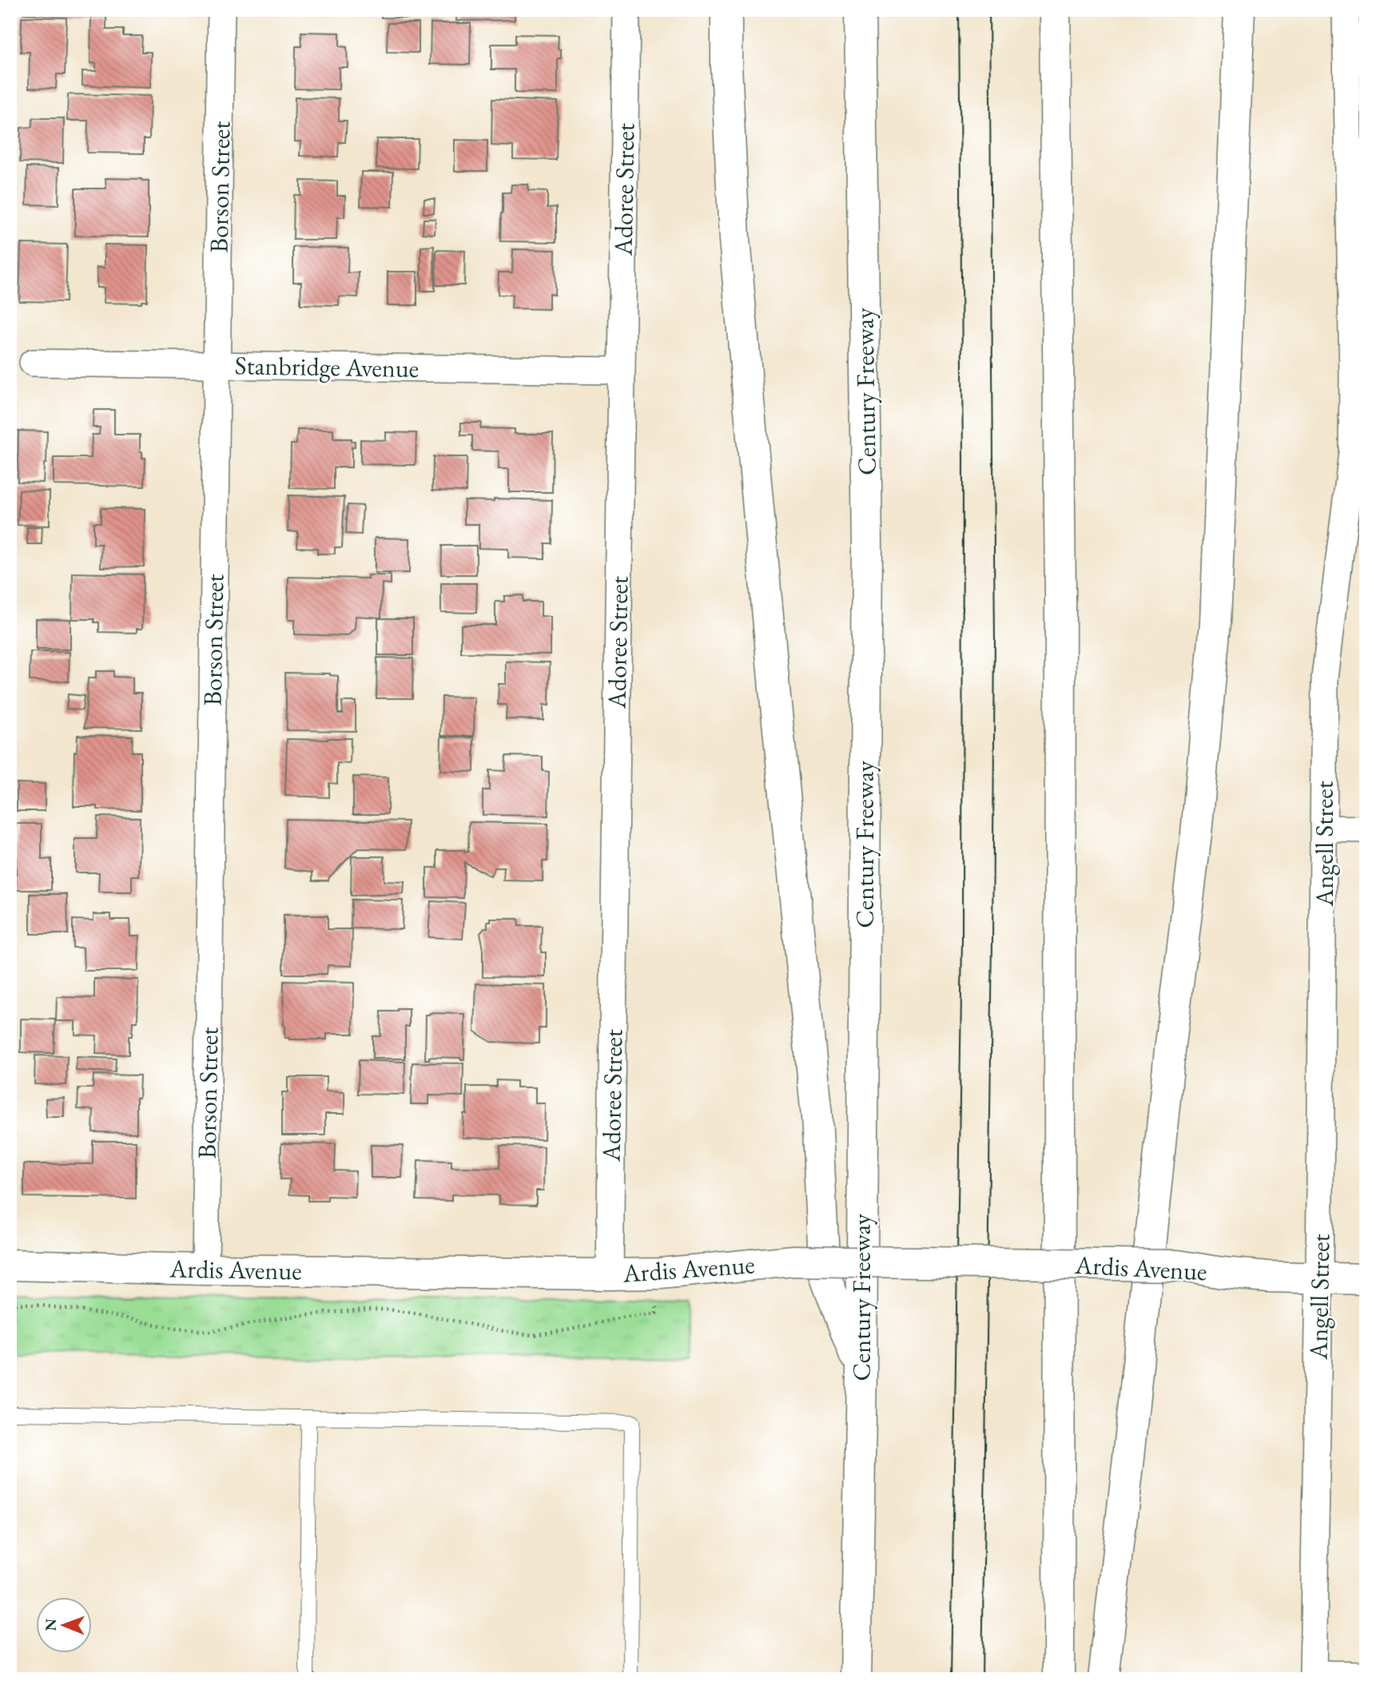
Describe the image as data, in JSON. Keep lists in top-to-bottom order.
{
  "streets": {
    "main road": ["Century Freeway", "Ardis Avenue"],
    "street": [
      "Borson Street",
      "Adoree Street",
      "Stanbridge Avenue",
      "Angell Street"
    ]
  },
  "crossings": [
    ["Borson Street", "Stanbridge Avenue"],
    ["Borson Street", "Ardis Avenue"],
    ["Adoree Street", "Stanbridge Avenue"],
    ["Adoree Street", "Ardis Avenue"],
    ["Angell Street", "Ardis Avenue"]
  ],
  "north": "left"
}
